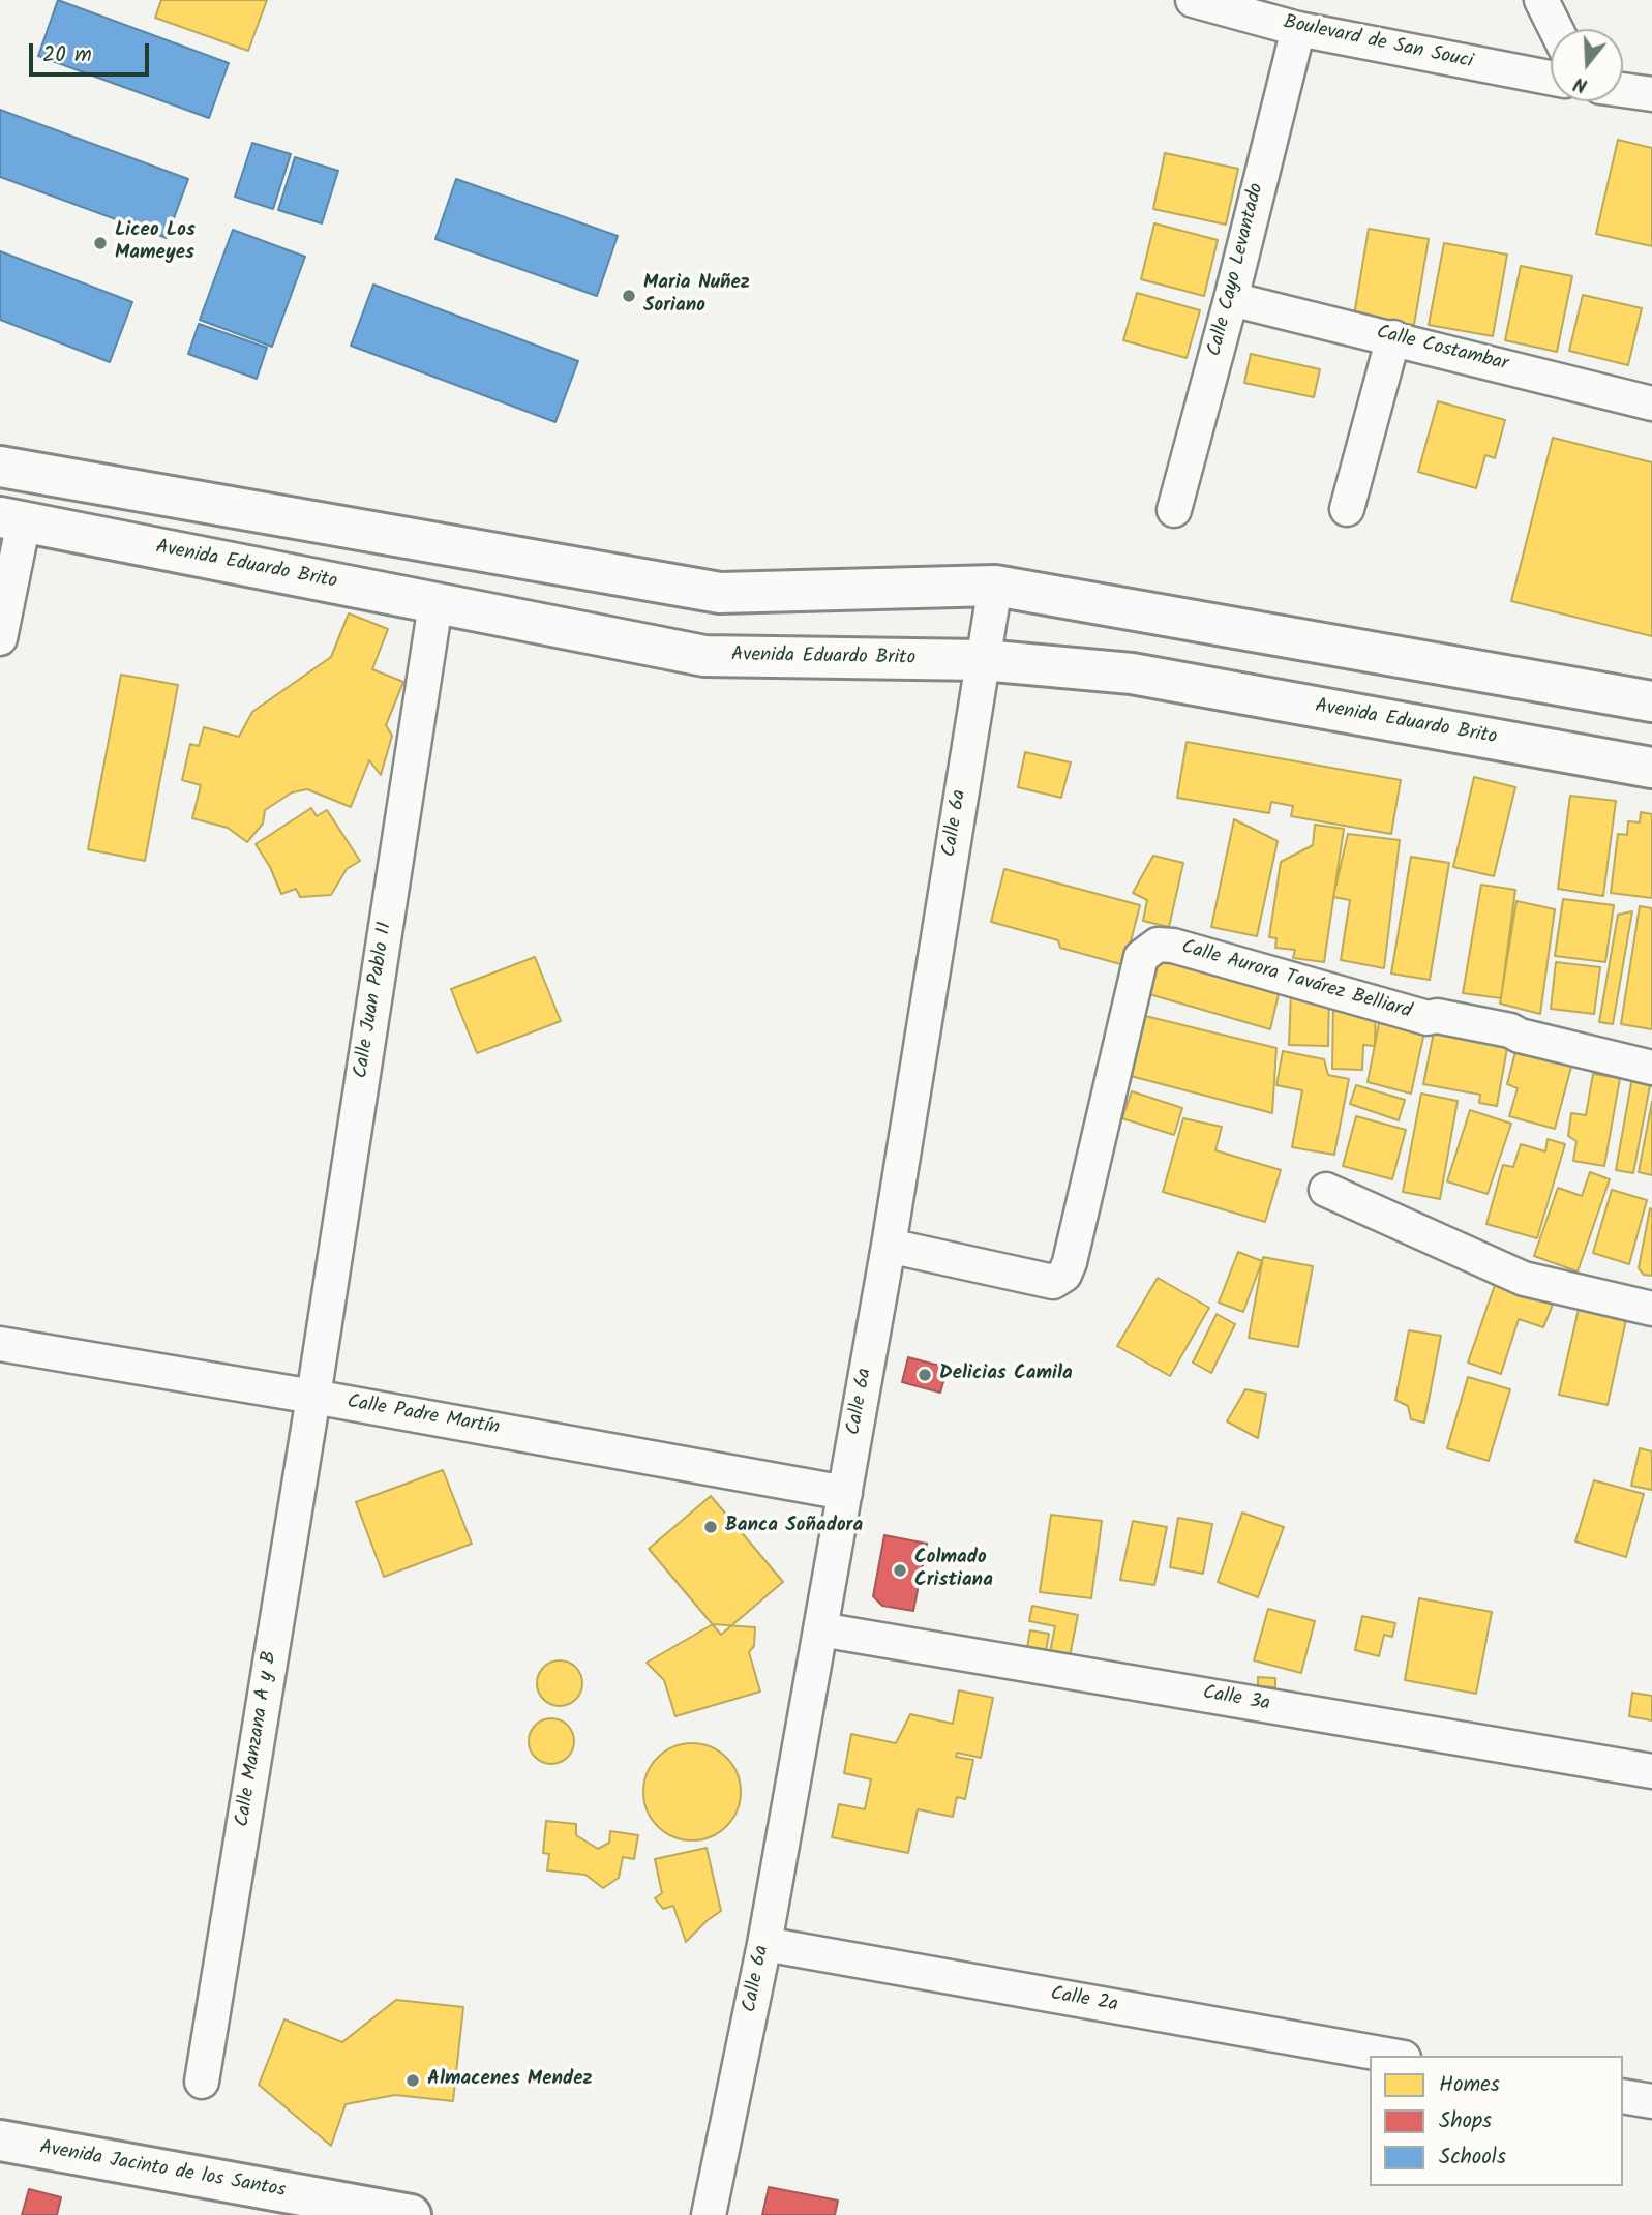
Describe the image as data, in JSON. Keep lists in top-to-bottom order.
{
  "streets": {
    "street": [
      "Boulevard de San Souci",
      "Calle Cayo Levantado",
      "Calle Costambar",
      "Avenida Eduardo Brito",
      "Calle 6a",
      "Calle Aurora Tavárez Belliard",
      "Calle Juan Pablo II",
      "Calle Padre Martín",
      "Calle 3a",
      "Calle Manzana A y B",
      "Calle 2a",
      "Avenida Jacinto de los Santos"
    ]
  },
  "crossings": [
    ["Boulevard de San Souci", "Calle Cayo Levantado"],
    ["Calle Cayo Levantado", "Calle Costambar"],
    ["Avenida Eduardo Brito", "Calle 6a"],
    ["Avenida Eduardo Brito", "Calle Juan Pablo II"],
    ["Calle 6a", "Calle Aurora Tavárez Belliard"],
    ["Calle 6a", "Calle Padre Martín"],
    ["Calle 6a", "Calle 3a"],
    ["Calle 6a", "Calle 2a"],
    ["Calle Juan Pablo II", "Calle Padre Martín"],
    ["Calle Juan Pablo II", "Calle Manzana A y B"],
    ["Calle Padre Martín", "Calle Manzana A y B"]
  ],
  "places": [
    "Liceo Los Mameyes",
    "Maria Nuñez Soriano",
    "Delicias Camila",
    "Banca Soñadora",
    "Colmado Cristiana",
    "Almacenes Mendez"
  ],
  "legend": ["Homes", "Shops", "Schools"],
  "scale_bar": "20 m",
  "north": "bottom"
}
